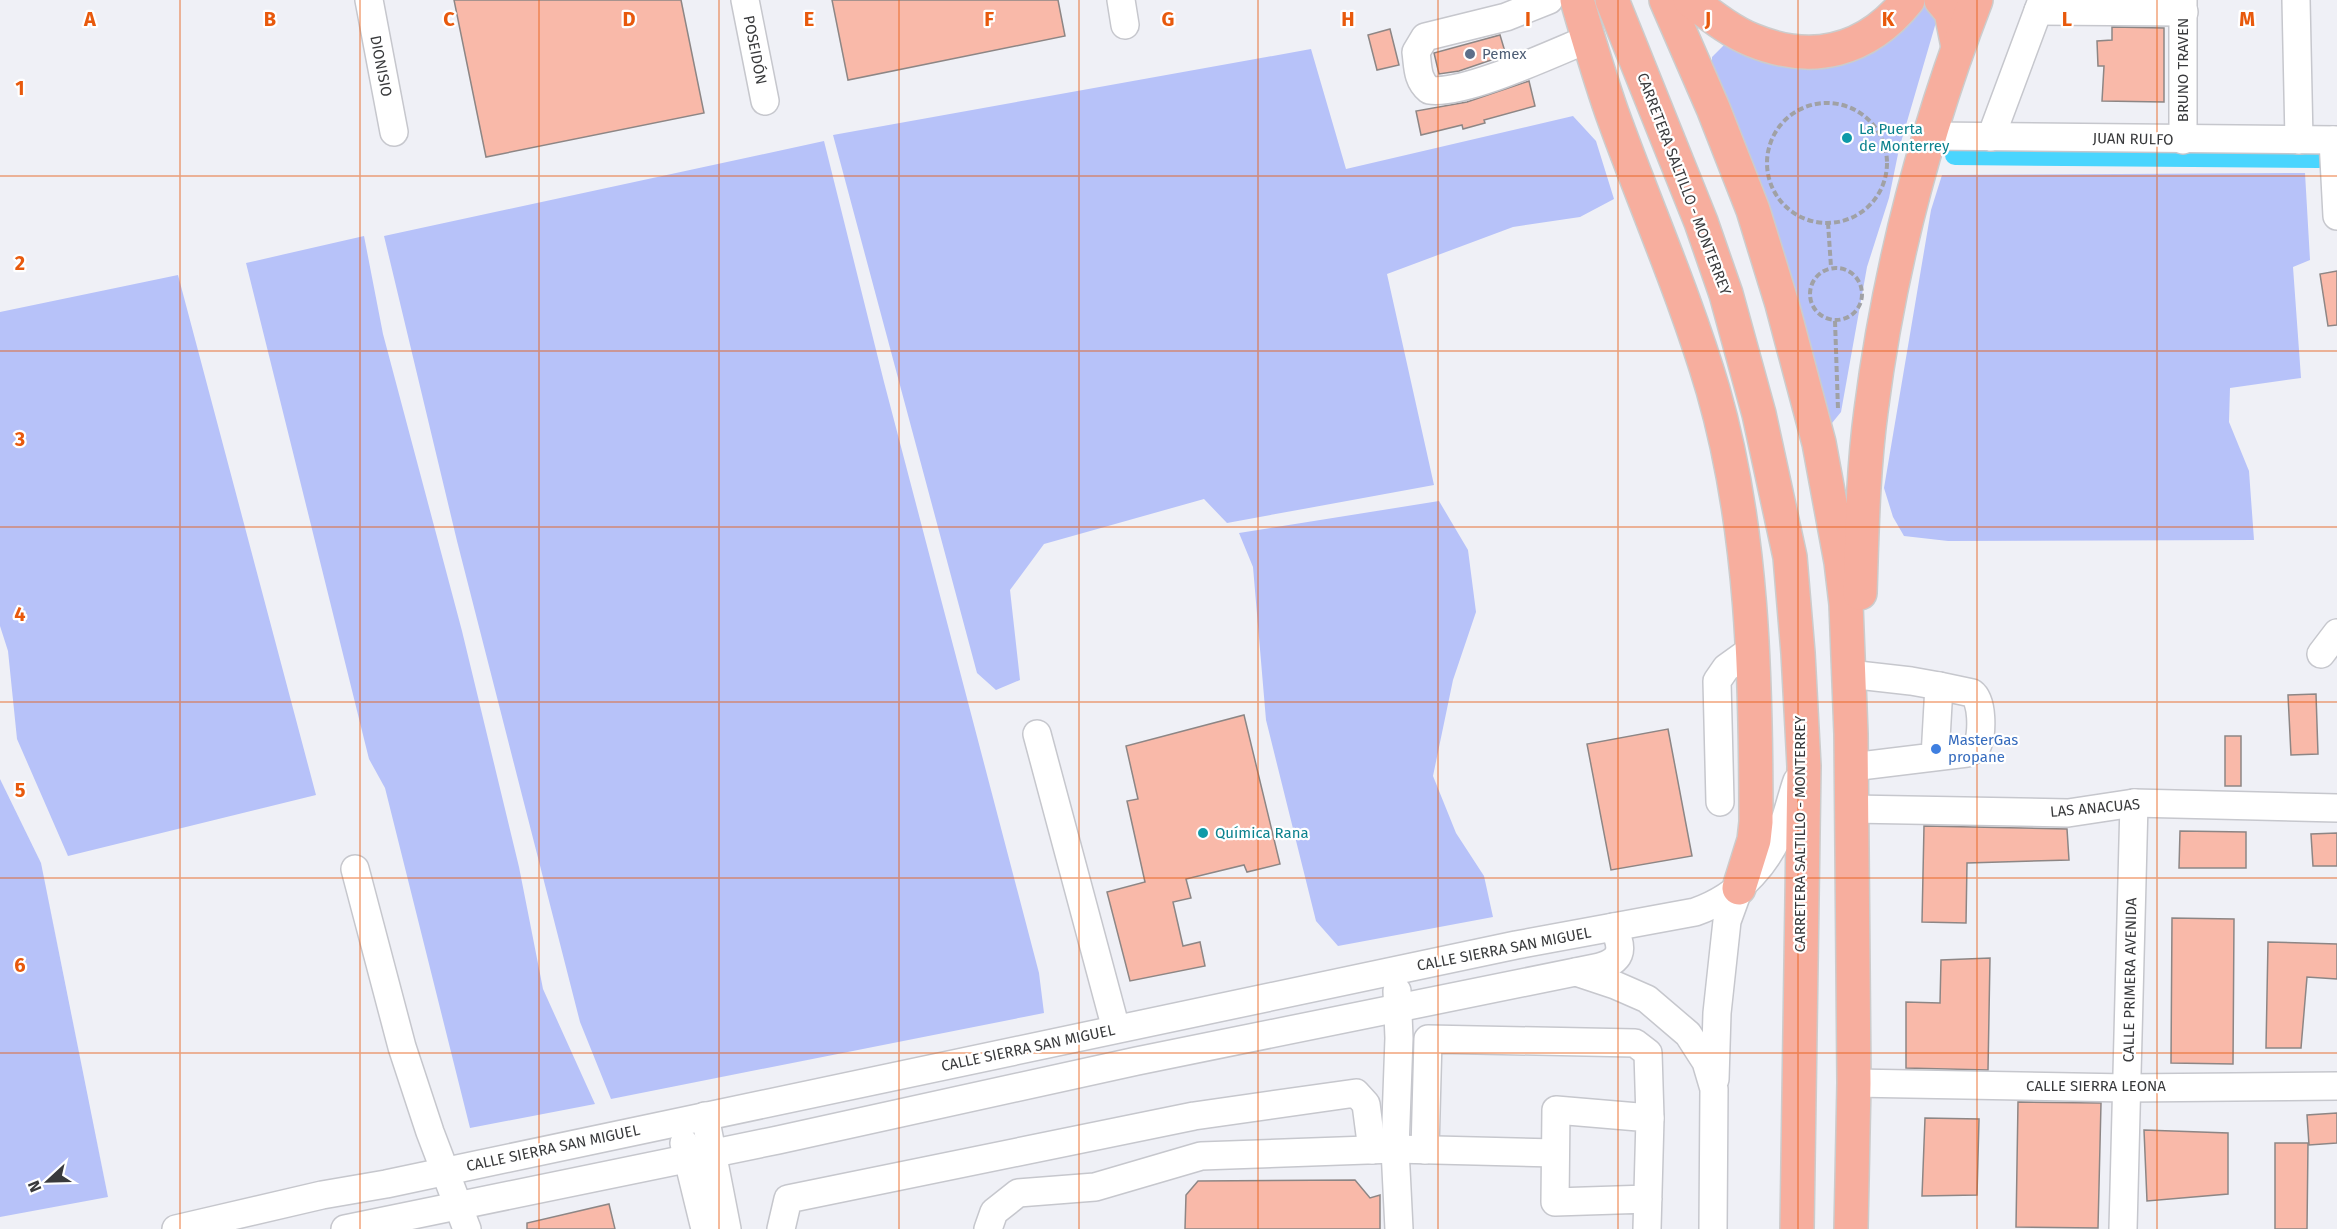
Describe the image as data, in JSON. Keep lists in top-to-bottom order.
{
  "streets": {
    "main road": ["CARRETERA SALTILLO - MONTERREY"],
    "street": [
      "POSEIDÓN",
      "DIONISIO",
      "BRUNO TRAVEN",
      "JUAN RULFO",
      "LAS ANACUAS",
      "CALLE SIERRA SAN MIGUEL",
      "CALLE PRIMERA AVENIDA",
      "CALLE SIERRA LEONA"
    ]
  },
  "crossings": [
    ["BRUNO TRAVEN", "JUAN RULFO"],
    ["CARRETERA SALTILLO - MONTERREY", "CALLE SIERRA SAN MIGUEL"],
    ["LAS ANACUAS", "CALLE PRIMERA AVENIDA"],
    ["CALLE PRIMERA AVENIDA", "CALLE SIERRA LEONA"]
  ],
  "places": [
    "Pemex",
    "La Puerta de Monterrey",
    "MasterGas propane",
    "Química Rana"
  ],
  "north": "left",
  "grid": {
    "columns": [
      "A",
      "B",
      "C",
      "D",
      "E",
      "F",
      "G",
      "H",
      "I",
      "J",
      "K",
      "L",
      "M"
    ],
    "rows": [
      "1",
      "2",
      "3",
      "4",
      "5",
      "6"
    ]
  }
}
